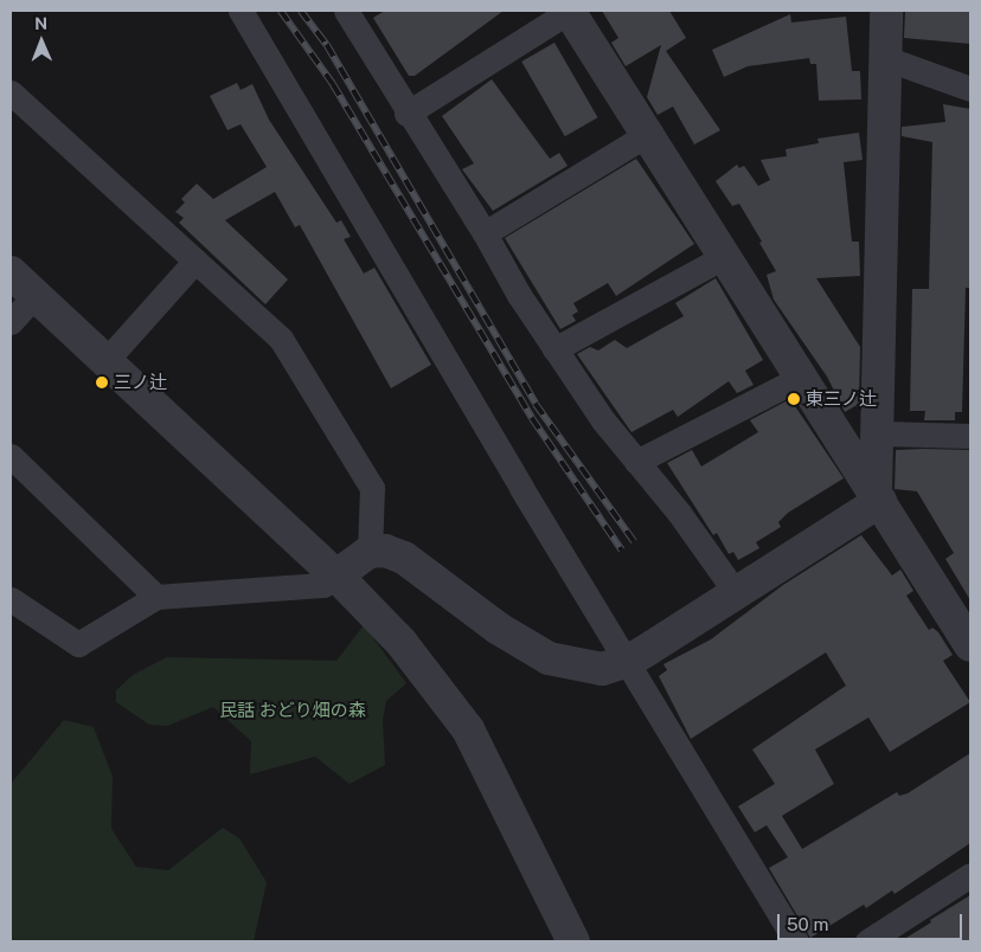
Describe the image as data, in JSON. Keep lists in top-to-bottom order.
{
  "parks": ["民話 おどり畑の森"],
  "places": ["三ノ辻", "東三ノ辻"],
  "scale_bar": "50 m",
  "north": "top"
}
